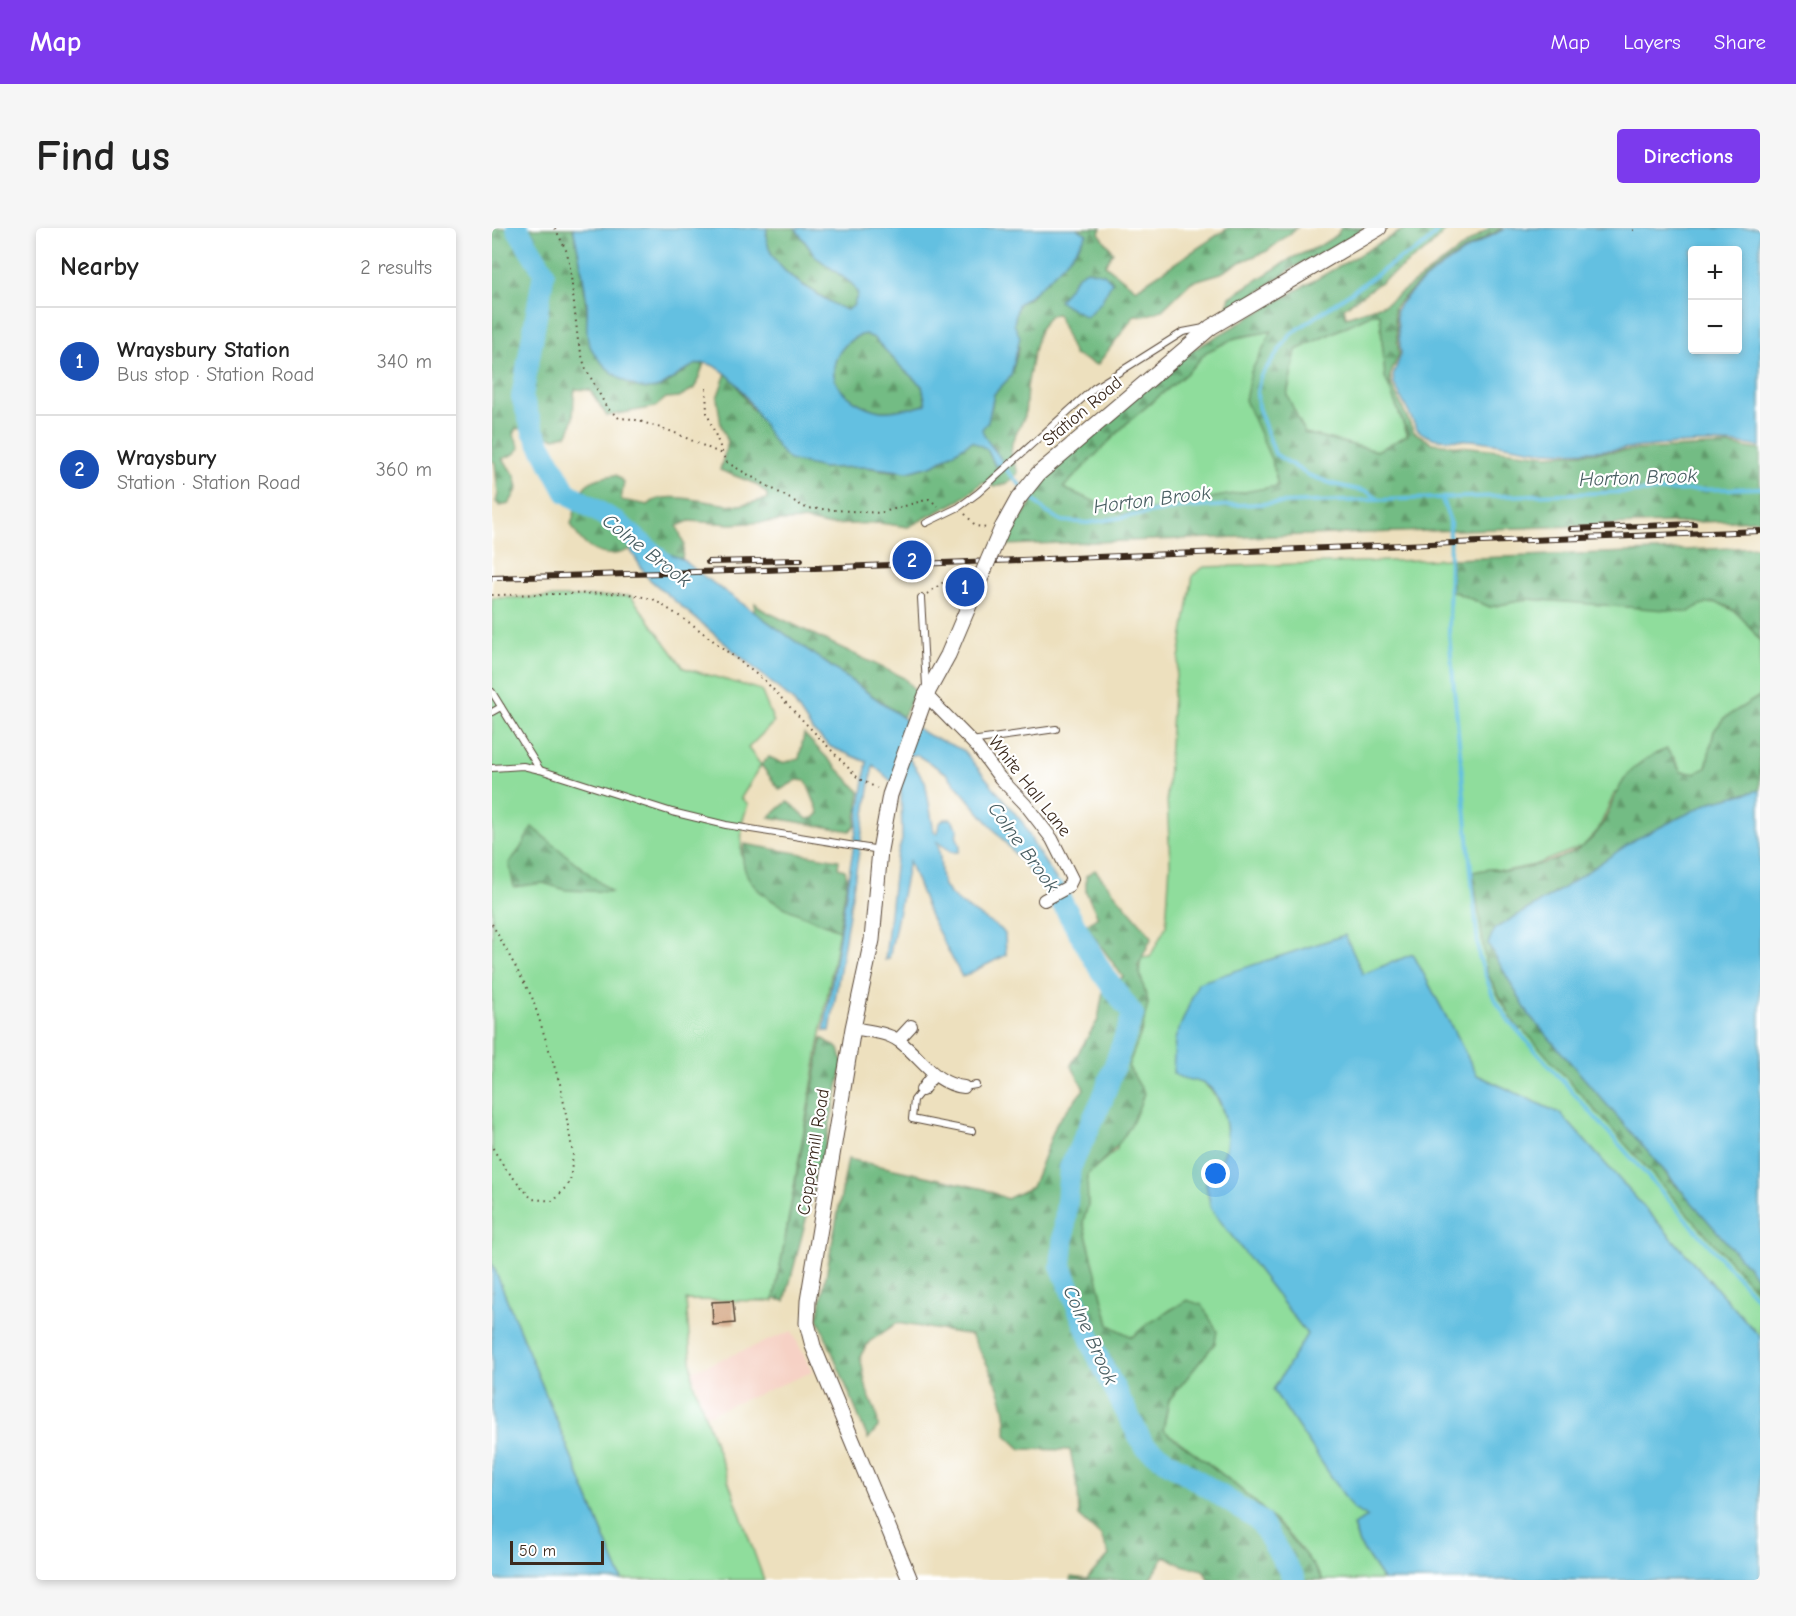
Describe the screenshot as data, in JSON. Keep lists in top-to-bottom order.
{
  "streets": {
    "street": ["Station Road", "White Hall Lane", "Coppermill Road"]
  },
  "crossings": [
    ["Station Road", "White Hall Lane"],
    ["Station Road", "Coppermill Road"]
  ],
  "water": ["Horton Brook", "Colne Brook"],
  "scale_bar": "50 m",
  "page": {
    "header": "Map",
    "nav": ["Map", "Layers", "Share"],
    "buttons": "Directions",
    "title": "Find us",
    "heading": ["Nearby", "2 results"],
    "map_buttons": ["+", "−"],
    "list": [
      {
        "mark": "1",
        "name": "Wraysbury Station",
        "note": "Bus stop · Station Road",
        "value": "340 m"
      },
      {
        "mark": "2",
        "name": "Wraysbury",
        "note": "Station · Station Road",
        "value": "360 m"
      }
    ],
    "pins": ["2", "1"],
    "scale": "50 m"
  }
}
